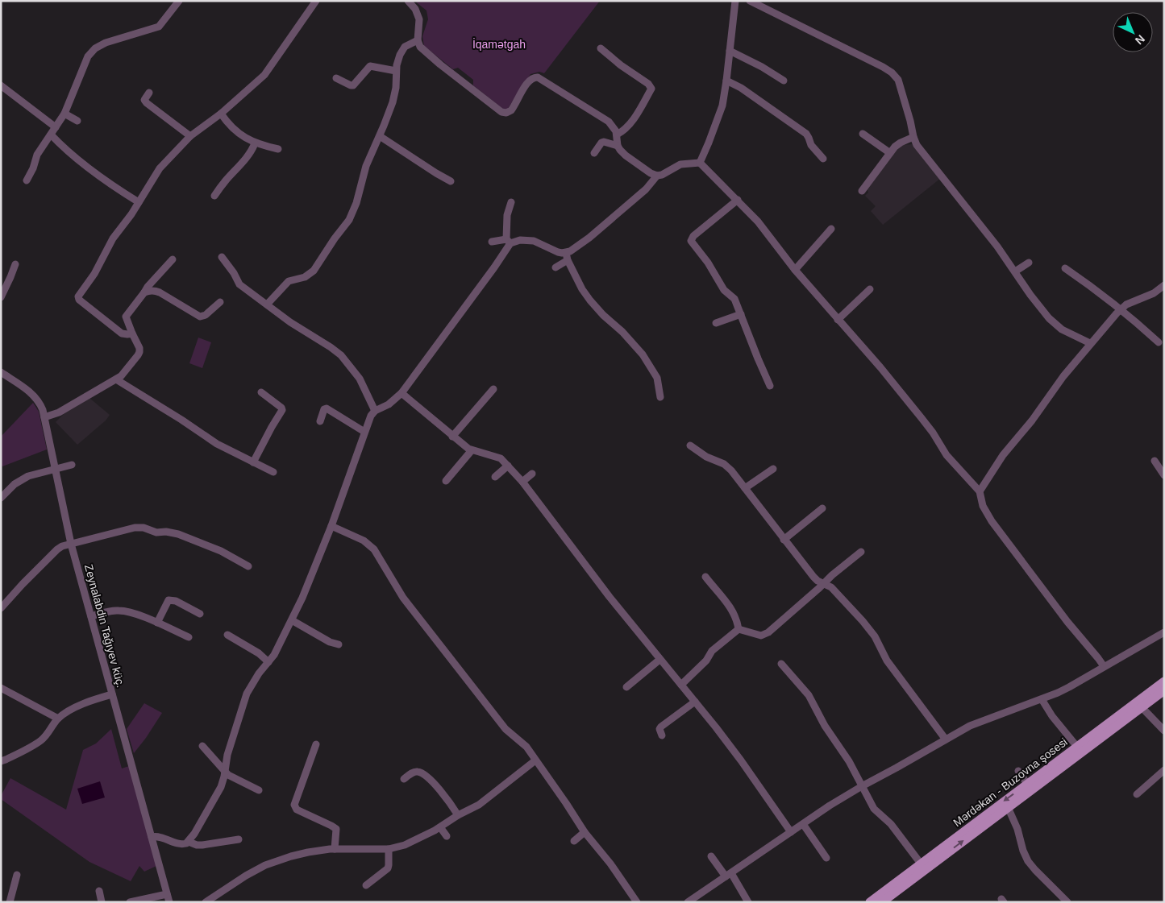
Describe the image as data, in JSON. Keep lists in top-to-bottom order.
{
  "streets": {
    "main road": ["Mərdəkan - Buzovna şosesi"],
    "street": ["Zeynalabdin Tağıyev küç."]
  },
  "parks": ["İqamətgah"],
  "north": "bottom right"
}
